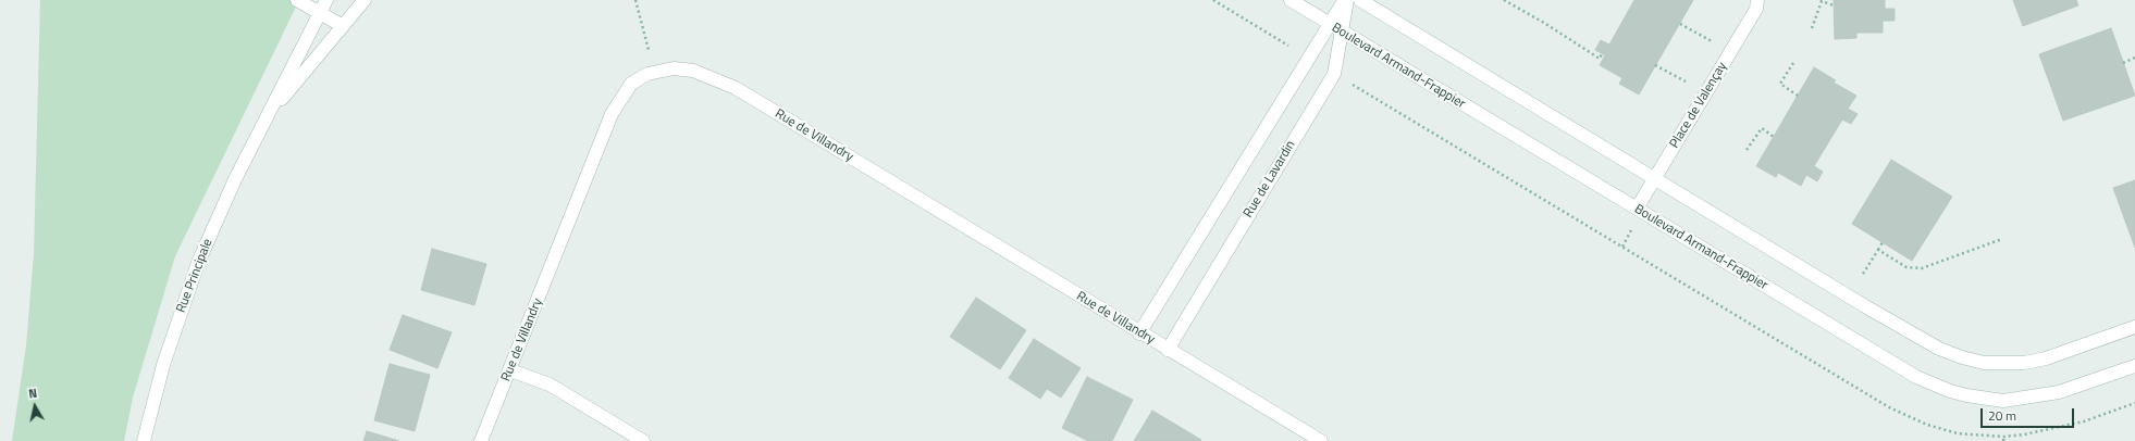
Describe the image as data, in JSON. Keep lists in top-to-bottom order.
{
  "streets": {
    "street": [
      "Boulevard Armand-Frappier",
      "Place de Valençay",
      "Rue de Villandry",
      "Rue de Lavardin",
      "Rue Principale"
    ]
  },
  "crossings": [
    ["Boulevard Armand-Frappier", "Place de Valençay"],
    ["Boulevard Armand-Frappier", "Rue de Lavardin"],
    ["Rue de Villandry", "Rue de Lavardin"]
  ],
  "scale_bar": "20 m",
  "north": "top"
}
